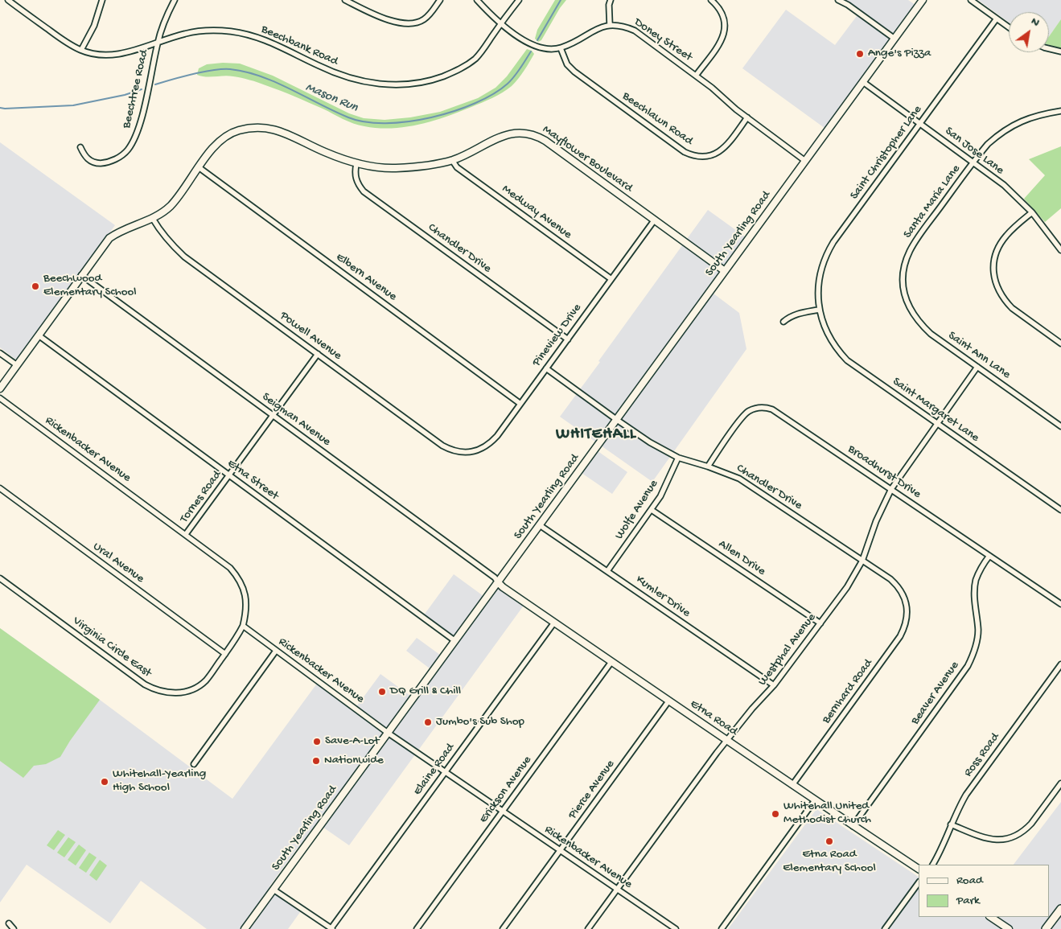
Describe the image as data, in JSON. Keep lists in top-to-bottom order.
{
  "streets": {
    "street": [
      "Doney Street",
      "Beechbank Road",
      "Beechtree Road",
      "Beechlawn Road",
      "San Jose Lane",
      "Saint Christopher Lane",
      "Mayflower Boulevard",
      "Santa Maria Lane",
      "Medway Avenue",
      "South Yearling Road",
      "Chandler Drive",
      "Elbern Avenue",
      "Pineview Drive",
      "Powell Avenue",
      "Saint Ann Lane",
      "Saint Margaret Lane",
      "Seigman Avenue",
      "Rickenbacker Avenue",
      "Broadhurst Drive",
      "Etna Street",
      "Tornes Road",
      "Wolfe Avenue",
      "Allen Drive",
      "Ural Avenue",
      "Kumler Drive",
      "Virginia Circle East",
      "Westphal Avenue",
      "Bernhard Road",
      "Beaver Avenue",
      "Etna Road",
      "Ross Road",
      "Elaine Road",
      "Erickson Avenue",
      "Pierce Avenue"
    ]
  },
  "crossings": [
    ["Doney Street", "Beechlawn Road"],
    ["Doney Street", "South Yearling Road"],
    ["Beechbank Road", "Beechtree Road"],
    ["San Jose Lane", "Saint Christopher Lane"],
    ["San Jose Lane", "Santa Maria Lane"],
    ["San Jose Lane", "South Yearling Road"],
    ["Saint Christopher Lane", "Saint Margaret Lane"],
    ["Mayflower Boulevard", "Medway Avenue"],
    ["Mayflower Boulevard", "South Yearling Road"],
    ["Mayflower Boulevard", "Chandler Drive"],
    ["Mayflower Boulevard", "Elbern Avenue"],
    ["Mayflower Boulevard", "Pineview Drive"],
    ["Mayflower Boulevard", "Powell Avenue"],
    ["Mayflower Boulevard", "Seigman Avenue"],
    ["Mayflower Boulevard", "Etna Street"],
    ["Santa Maria Lane", "Saint Ann Lane"],
    ["Medway Avenue", "Pineview Drive"],
    ["South Yearling Road", "Chandler Drive"],
    ["South Yearling Road", "Seigman Avenue"],
    ["South Yearling Road", "Rickenbacker Avenue"],
    ["South Yearling Road", "Etna Street"],
    ["South Yearling Road", "Kumler Drive"],
    ["South Yearling Road", "Etna Road"],
    ["Chandler Drive", "Pineview Drive"],
    ["Chandler Drive", "Broadhurst Drive"],
    ["Chandler Drive", "Wolfe Avenue"],
    ["Chandler Drive", "Westphal Avenue"],
    ["Chandler Drive", "Bernhard Road"],
    ["Elbern Avenue", "Pineview Drive"],
    ["Pineview Drive", "Powell Avenue"],
    ["Powell Avenue", "Tornes Road"],
    ["Saint Ann Lane", "Westphal Avenue"],
    ["Saint Margaret Lane", "Westphal Avenue"],
    ["Seigman Avenue", "Tornes Road"],
    ["Seigman Avenue", "Etna Road"],
    ["Rickenbacker Avenue", "Tornes Road"],
    ["Rickenbacker Avenue", "Virginia Circle East"],
    ["Rickenbacker Avenue", "Westphal Avenue"],
    ["Rickenbacker Avenue", "Elaine Road"],
    ["Rickenbacker Avenue", "Erickson Avenue"],
    ["Rickenbacker Avenue", "Pierce Avenue"],
    ["Broadhurst Drive", "Westphal Avenue"],
    ["Broadhurst Drive", "Beaver Avenue"],
    ["Etna Street", "Tornes Road"],
    ["Wolfe Avenue", "Allen Drive"],
    ["Wolfe Avenue", "Kumler Drive"],
    ["Allen Drive", "Westphal Avenue"],
    ["Ural Avenue", "Virginia Circle East"],
    ["Kumler Drive", "Westphal Avenue"],
    ["Westphal Avenue", "Etna Road"],
    ["Bernhard Road", "Etna Road"],
    ["Beaver Avenue", "Etna Road"],
    ["Etna Road", "Elaine Road"],
    ["Etna Road", "Erickson Avenue"],
    ["Etna Road", "Pierce Avenue"]
  ],
  "districts": ["WHITEHALL"],
  "water": ["Mason Run"],
  "places": [
    "Ange's Pizza",
    "Beechwood Elementary School",
    "DQ Grill & Chill",
    "Jumbo's Sub Shop",
    "Save-A-Lot",
    "Nationwide",
    "Whitehall-Yearling High School",
    "Whitehall United Methodist Church",
    "Etna Road Elementary School"
  ],
  "legend": ["Road", "Park"],
  "north": "top right"
}
